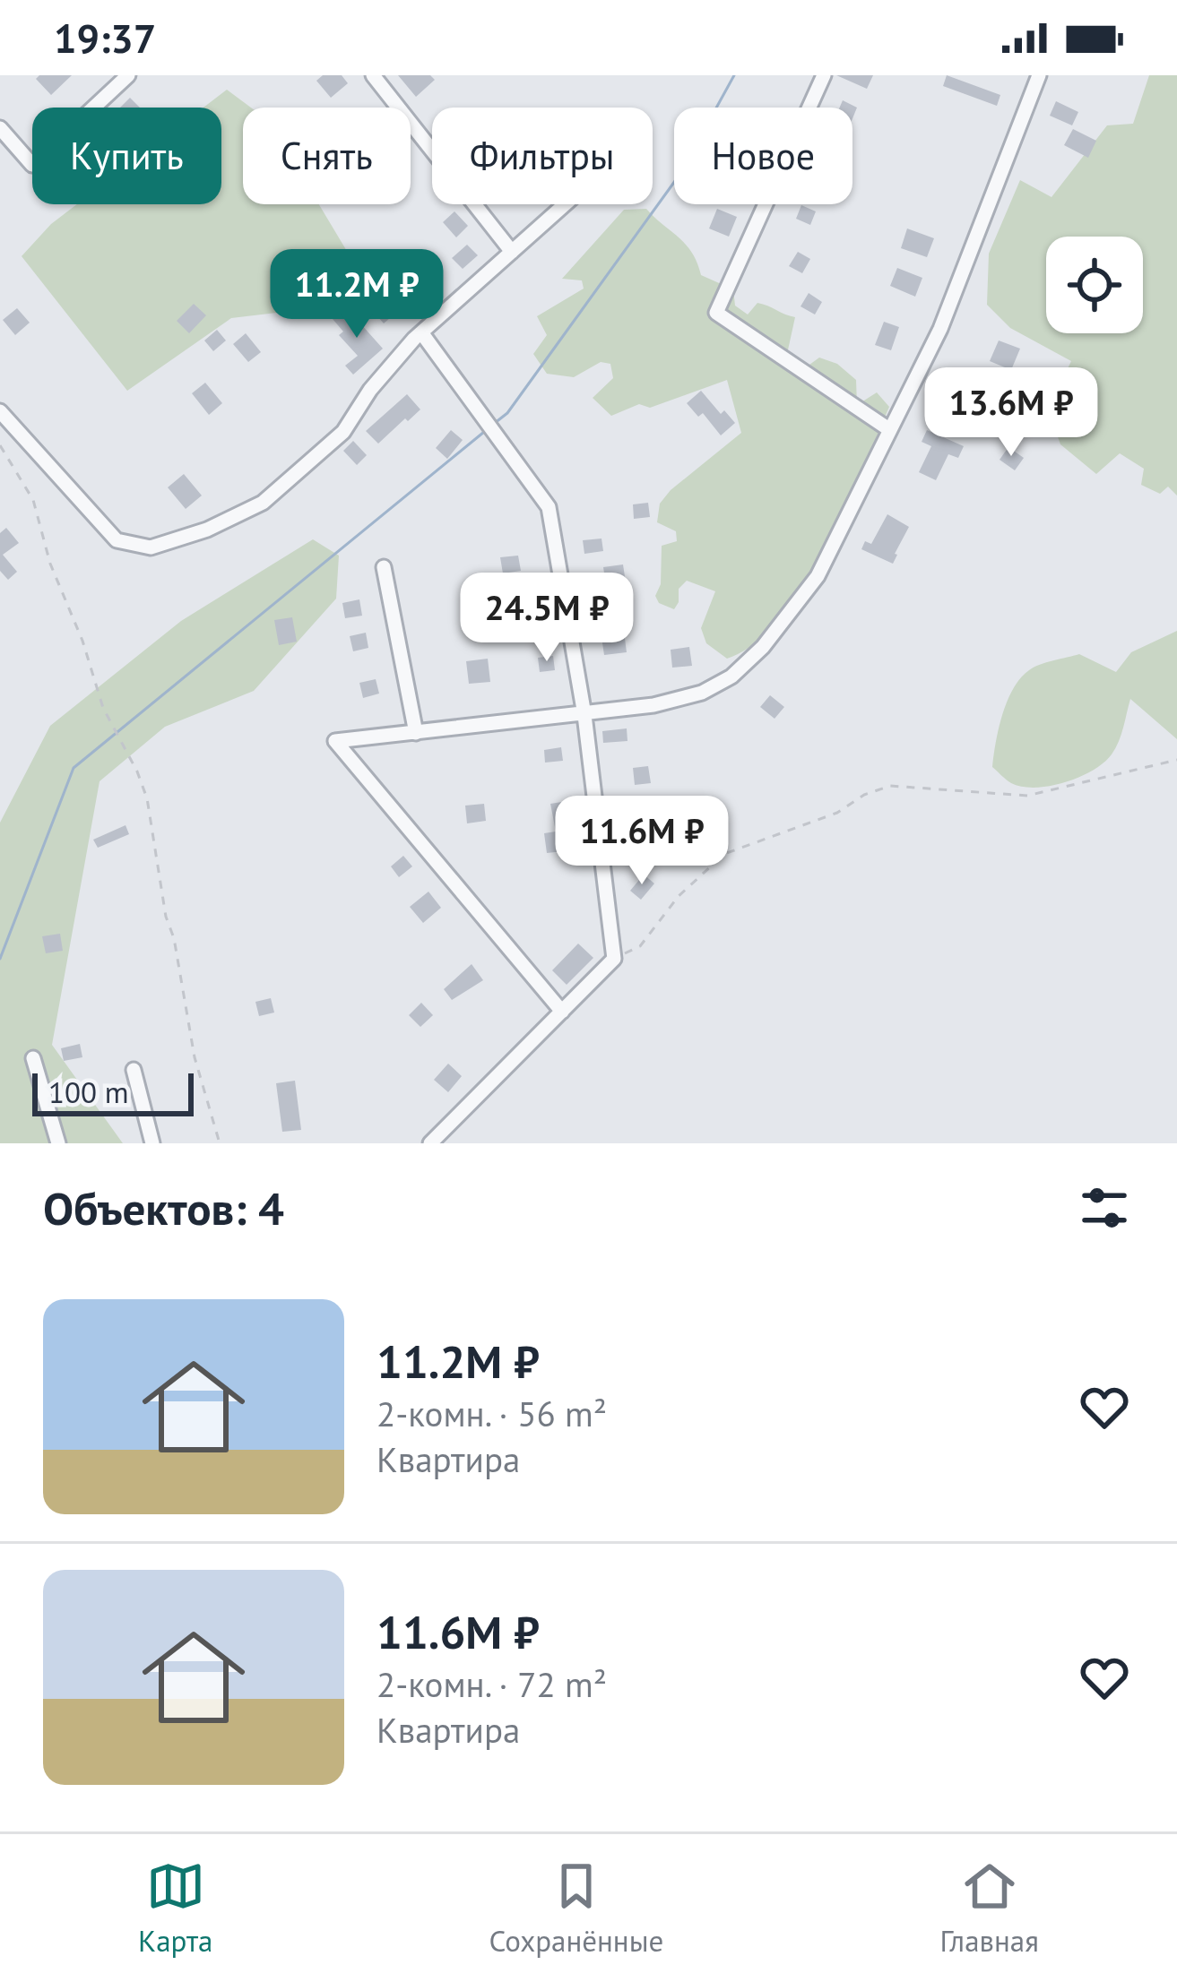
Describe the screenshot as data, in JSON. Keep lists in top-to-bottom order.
{
  "scale_bar": "100 m",
  "page": {
    "status": "19:37",
    "chip": [
      "Купить",
      "Снять",
      "Фильтры",
      "Новое"
    ],
    "price": [
      "11.2M ₽",
      "13.6M ₽",
      "24.5M ₽",
      "11.6M ₽"
    ],
    "scale": "100 m",
    "heading": "Объектов: 4",
    "list": [
      {
        "name": "11.2M ₽",
        "note": "2-комн. · 56 m² · Квартира"
      },
      {
        "name": "11.6M ₽",
        "note": "2-комн. · 72 m² · Квартира"
      }
    ],
    "tabs": ["Карта", "Сохранённые", "Главная"]
  }
}
